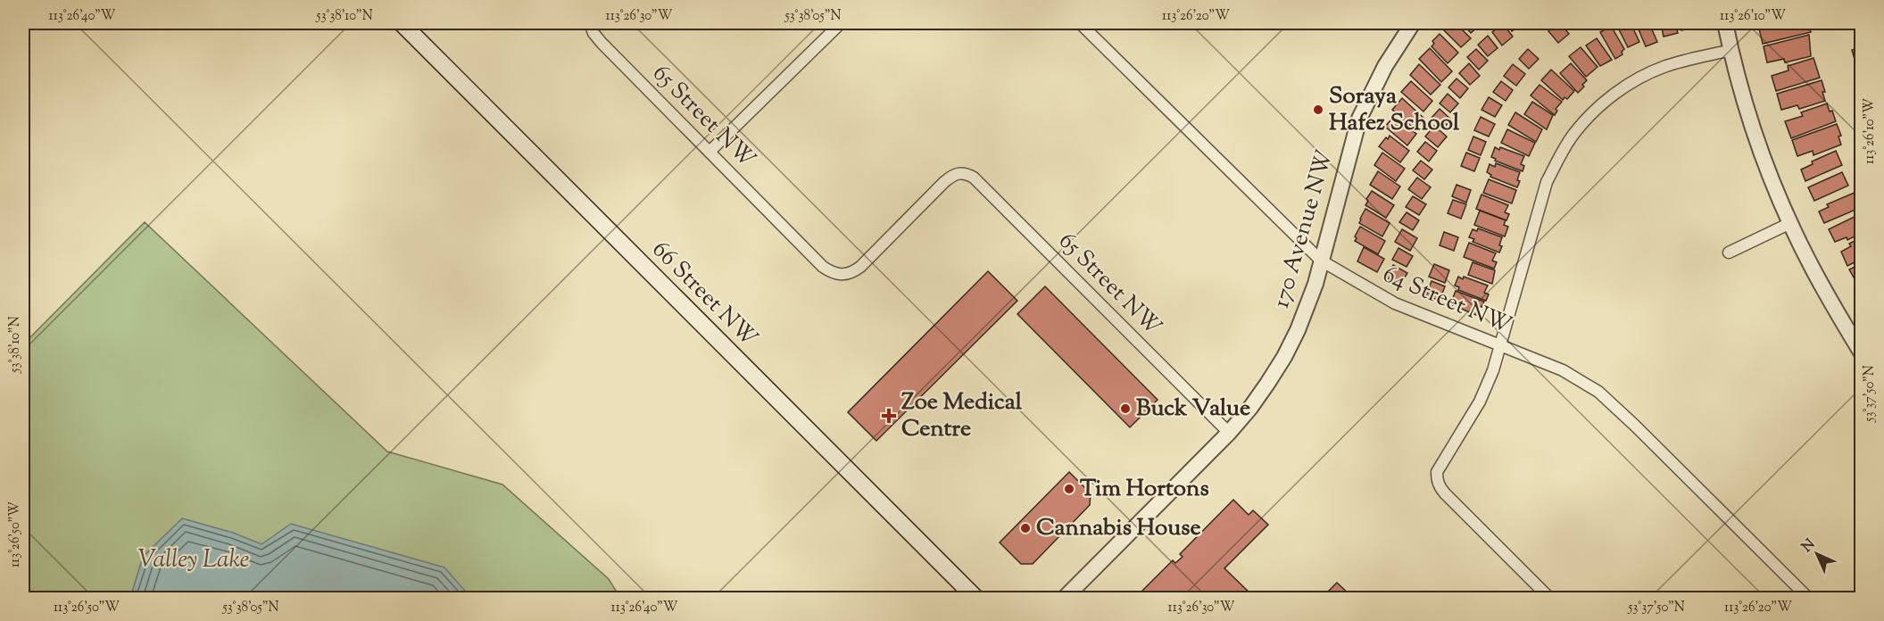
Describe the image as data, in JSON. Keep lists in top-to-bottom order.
{
  "streets": {
    "main road": ["66 Street NW"],
    "street": ["65 Street NW", "170 Avenue NW", "64 Street NW"]
  },
  "crossings": [
    ["65 Street NW", "170 Avenue NW"],
    ["170 Avenue NW", "64 Street NW"]
  ],
  "water": ["Valley Lake"],
  "places": {
    "other": [
      "Soraya Hafez School",
      "Buck Value",
      "Tim Hortons",
      "Cannabis House"
    ],
    "health": ["Zoe Medical Centre"]
  },
  "north": "top left",
  "coordinates": [
    "113°26'40\"W",
    "53°38'10\"N",
    "113°26'30\"W",
    "53°38'05\"N",
    "113°26'20\"W",
    "113°26'10\"W",
    "53°37'50\"N",
    "113°26'50\"W"
  ]
}
